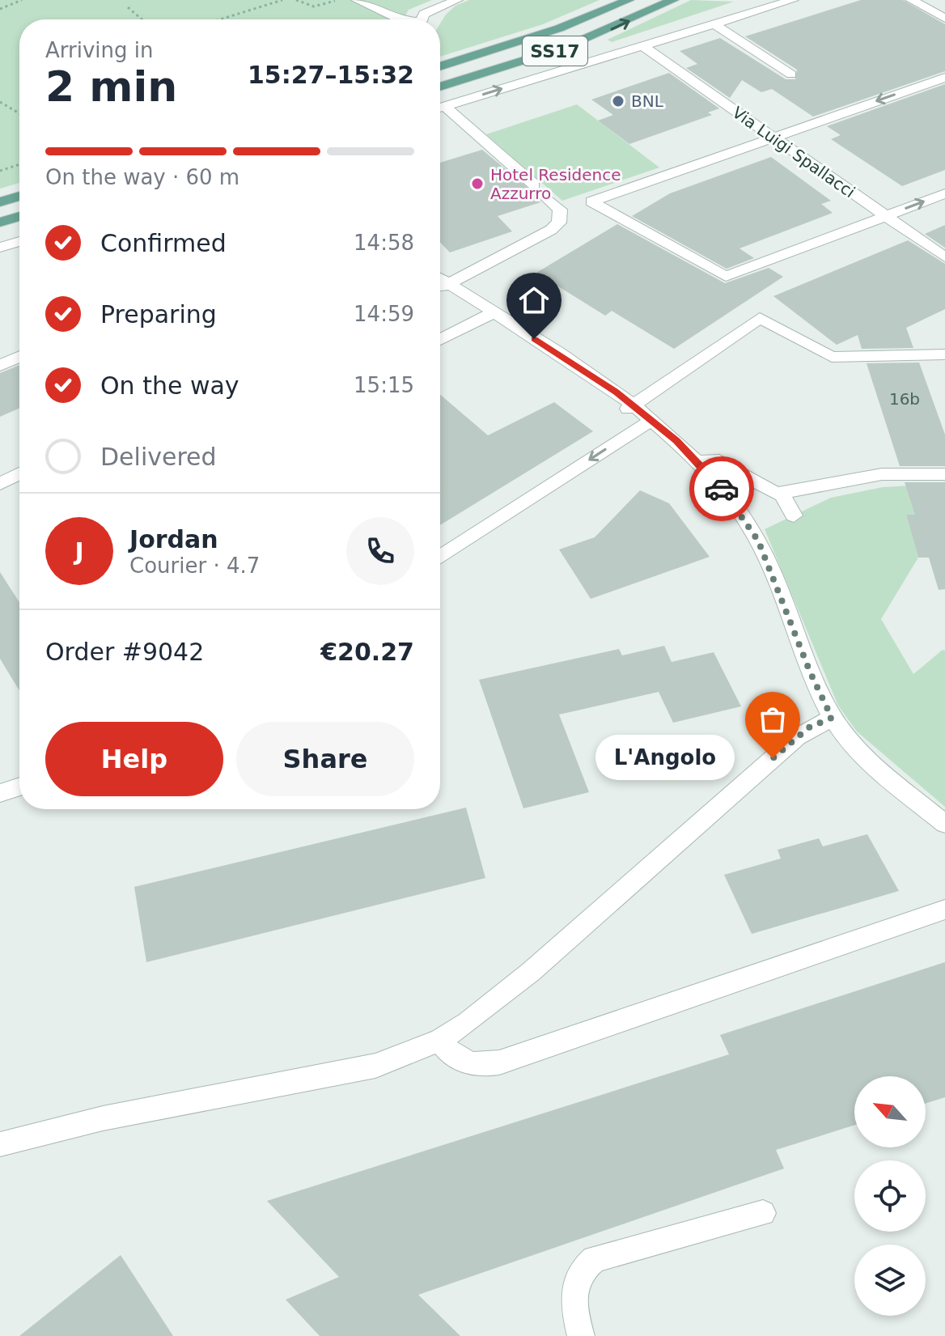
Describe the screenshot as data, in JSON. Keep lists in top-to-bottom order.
{
  "streets": {
    "main road": ["SS17"],
    "street": ["Via Luigi Spallacci"]
  },
  "places": ["BNL", "Hotel Residence Azzurro", "L'Angolo"],
  "house_numbers": ["16b"],
  "north": "top left",
  "page": {
    "heading": ["2 min", "Arriving in", "15:27–15:32"],
    "panel": [
      "Jordan",
      "Courier · 4.7",
      "Order #9042",
      "€20.27"
    ],
    "bar": "On the way · 60 m",
    "list": [
      ["Confirmed", "14:58"],
      ["Preparing", "14:59"],
      ["On the way", "15:15"],
      "Delivered"
    ],
    "round": "J",
    "buttons": ["Help", "Share"],
    "bubble": "L'Angolo"
  }
}
